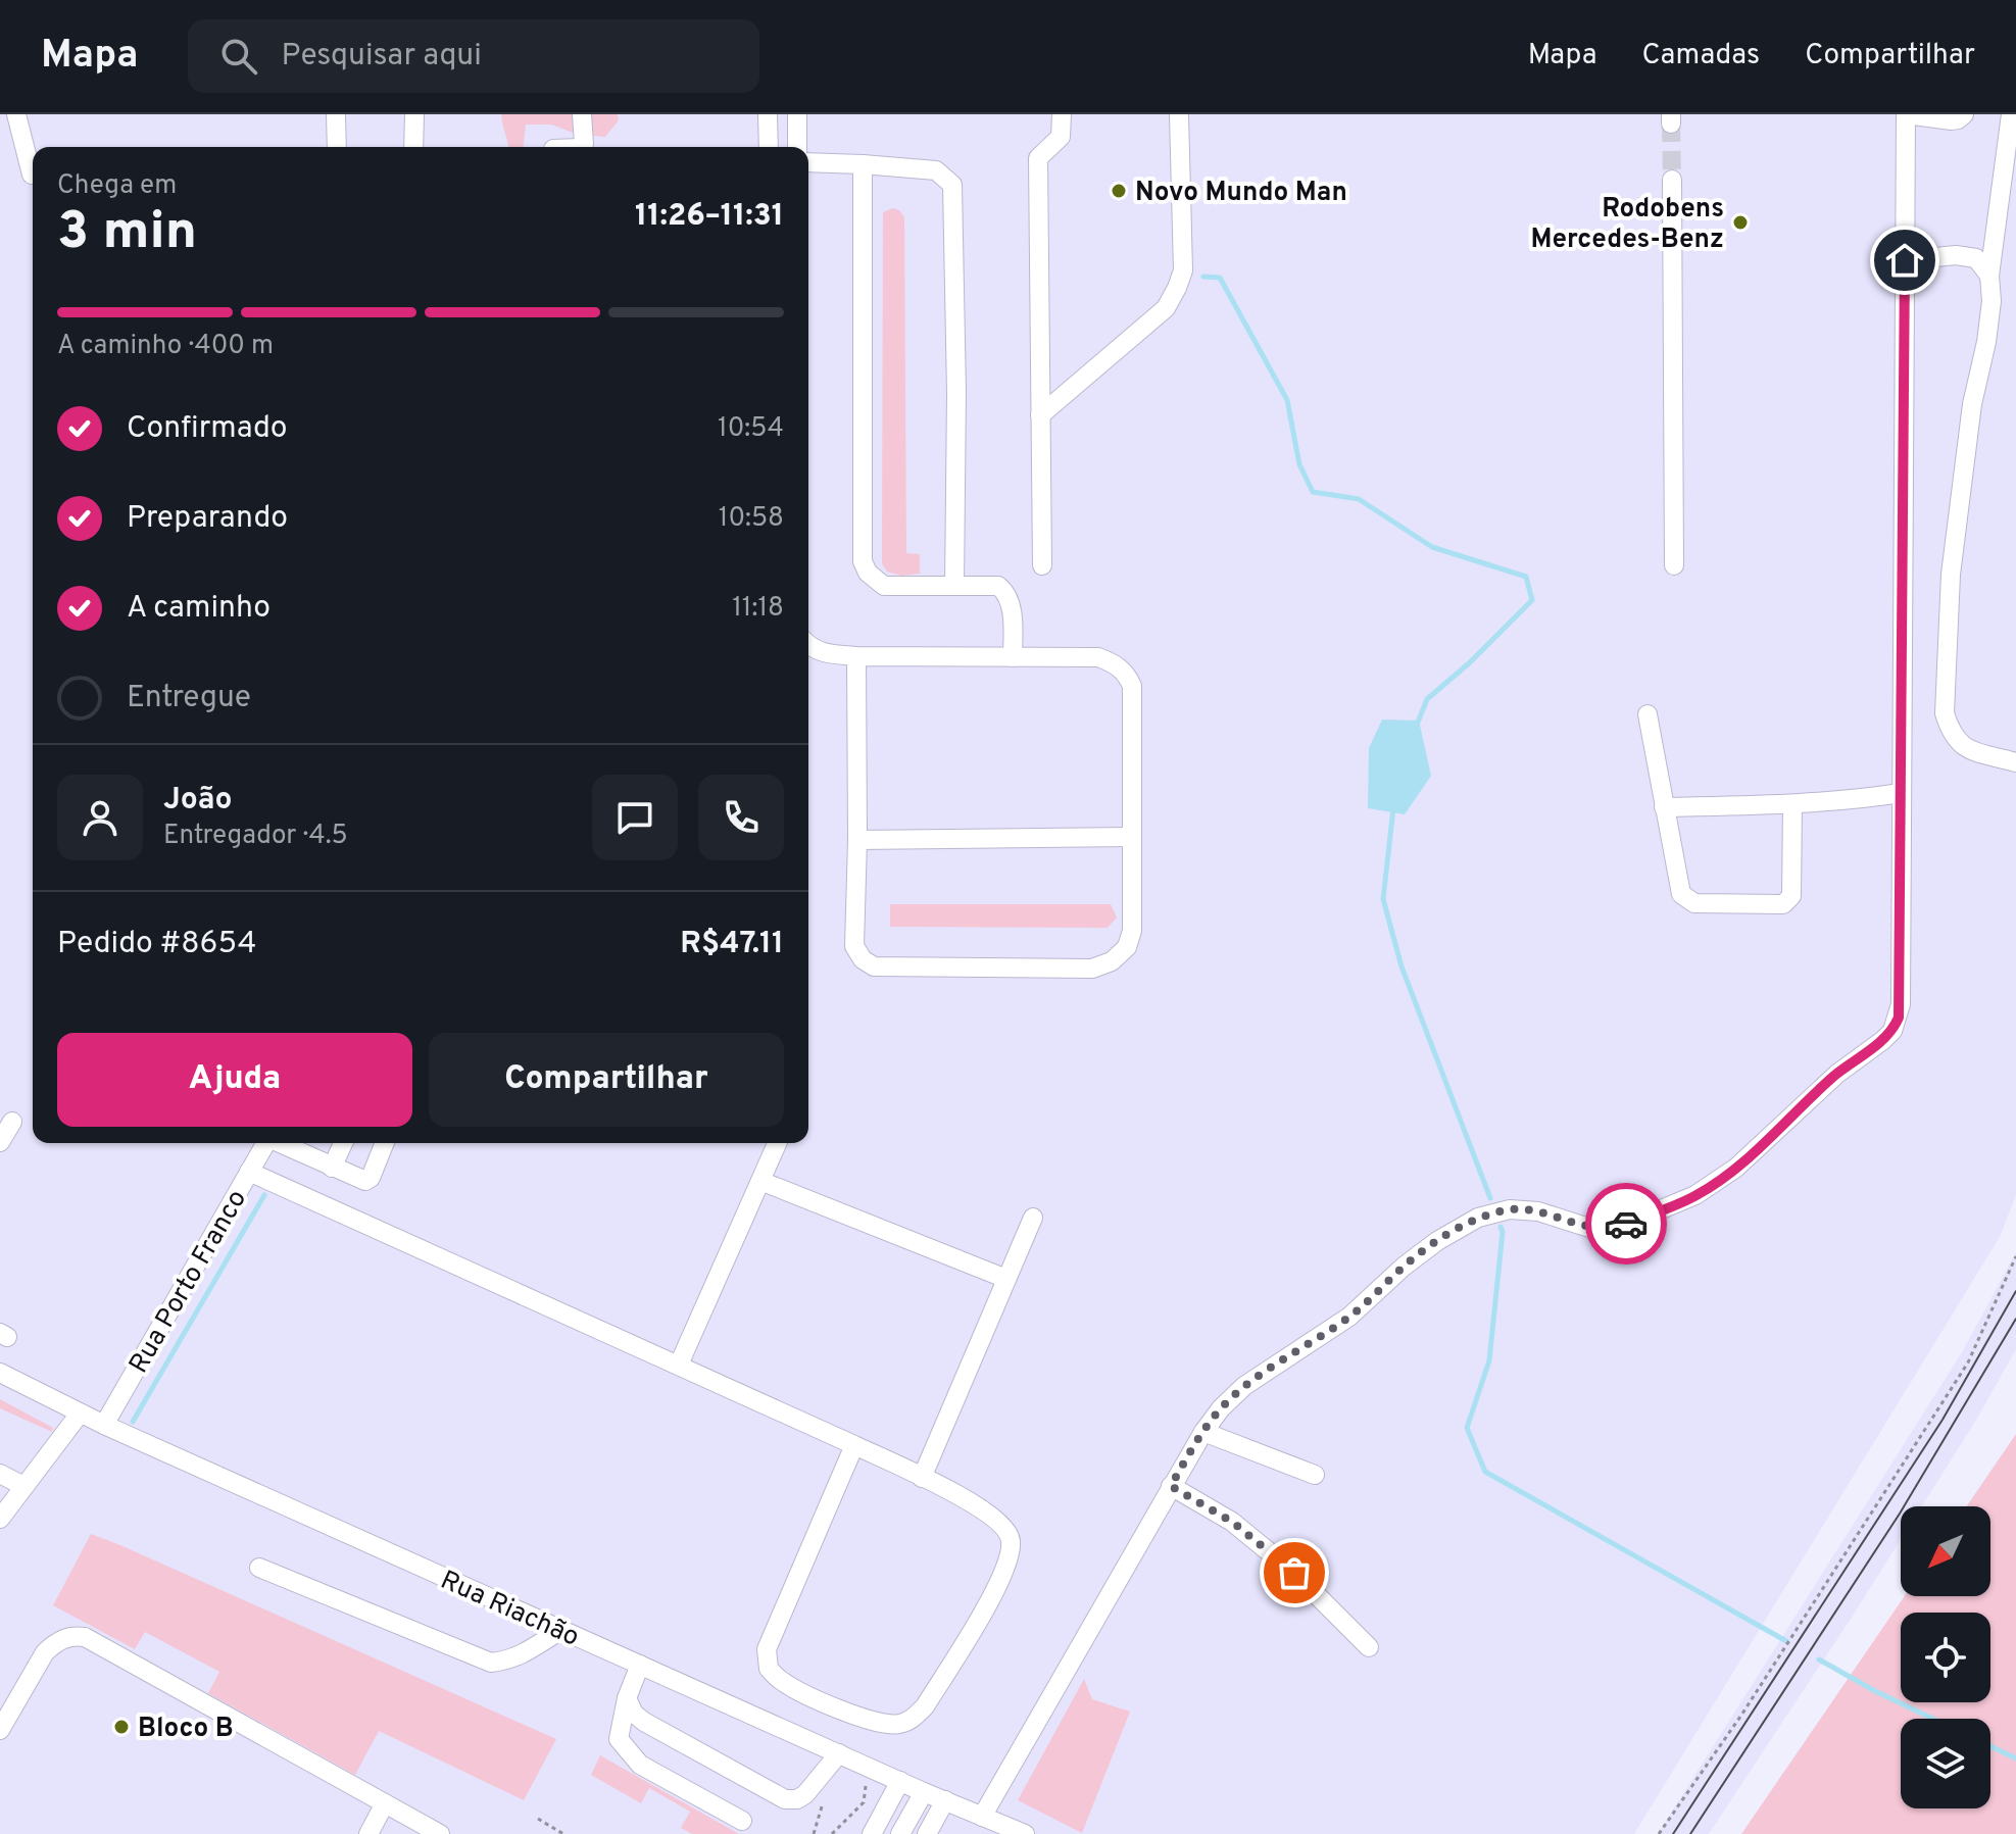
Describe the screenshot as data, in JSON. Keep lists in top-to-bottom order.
{
  "streets": {
    "street": ["Rua Porto Franco", "Rua Riachão"]
  },
  "crossings": [
    ["Rua Porto Franco", "Rua Riachão"]
  ],
  "places": ["Novo Mundo Man", "Rodobens Mercedes-Benz", "Bloco B"],
  "north": "bottom left",
  "page": {
    "header": "Mapa",
    "search": "Pesquisar aqui",
    "nav": ["Mapa", "Camadas", "Compartilhar"],
    "heading": ["3 min", "Chega em", "11:26–11:31"],
    "panel": [
      "João",
      "Entregador · 4.5",
      "Pedido #8654",
      "R$47.11"
    ],
    "bar": "A caminho · 400 m",
    "list": [
      ["Confirmado", "10:54"],
      ["Preparando", "10:58"],
      ["A caminho", "11:18"],
      "Entregue"
    ],
    "buttons": ["Ajuda", "Compartilhar"]
  }
}
